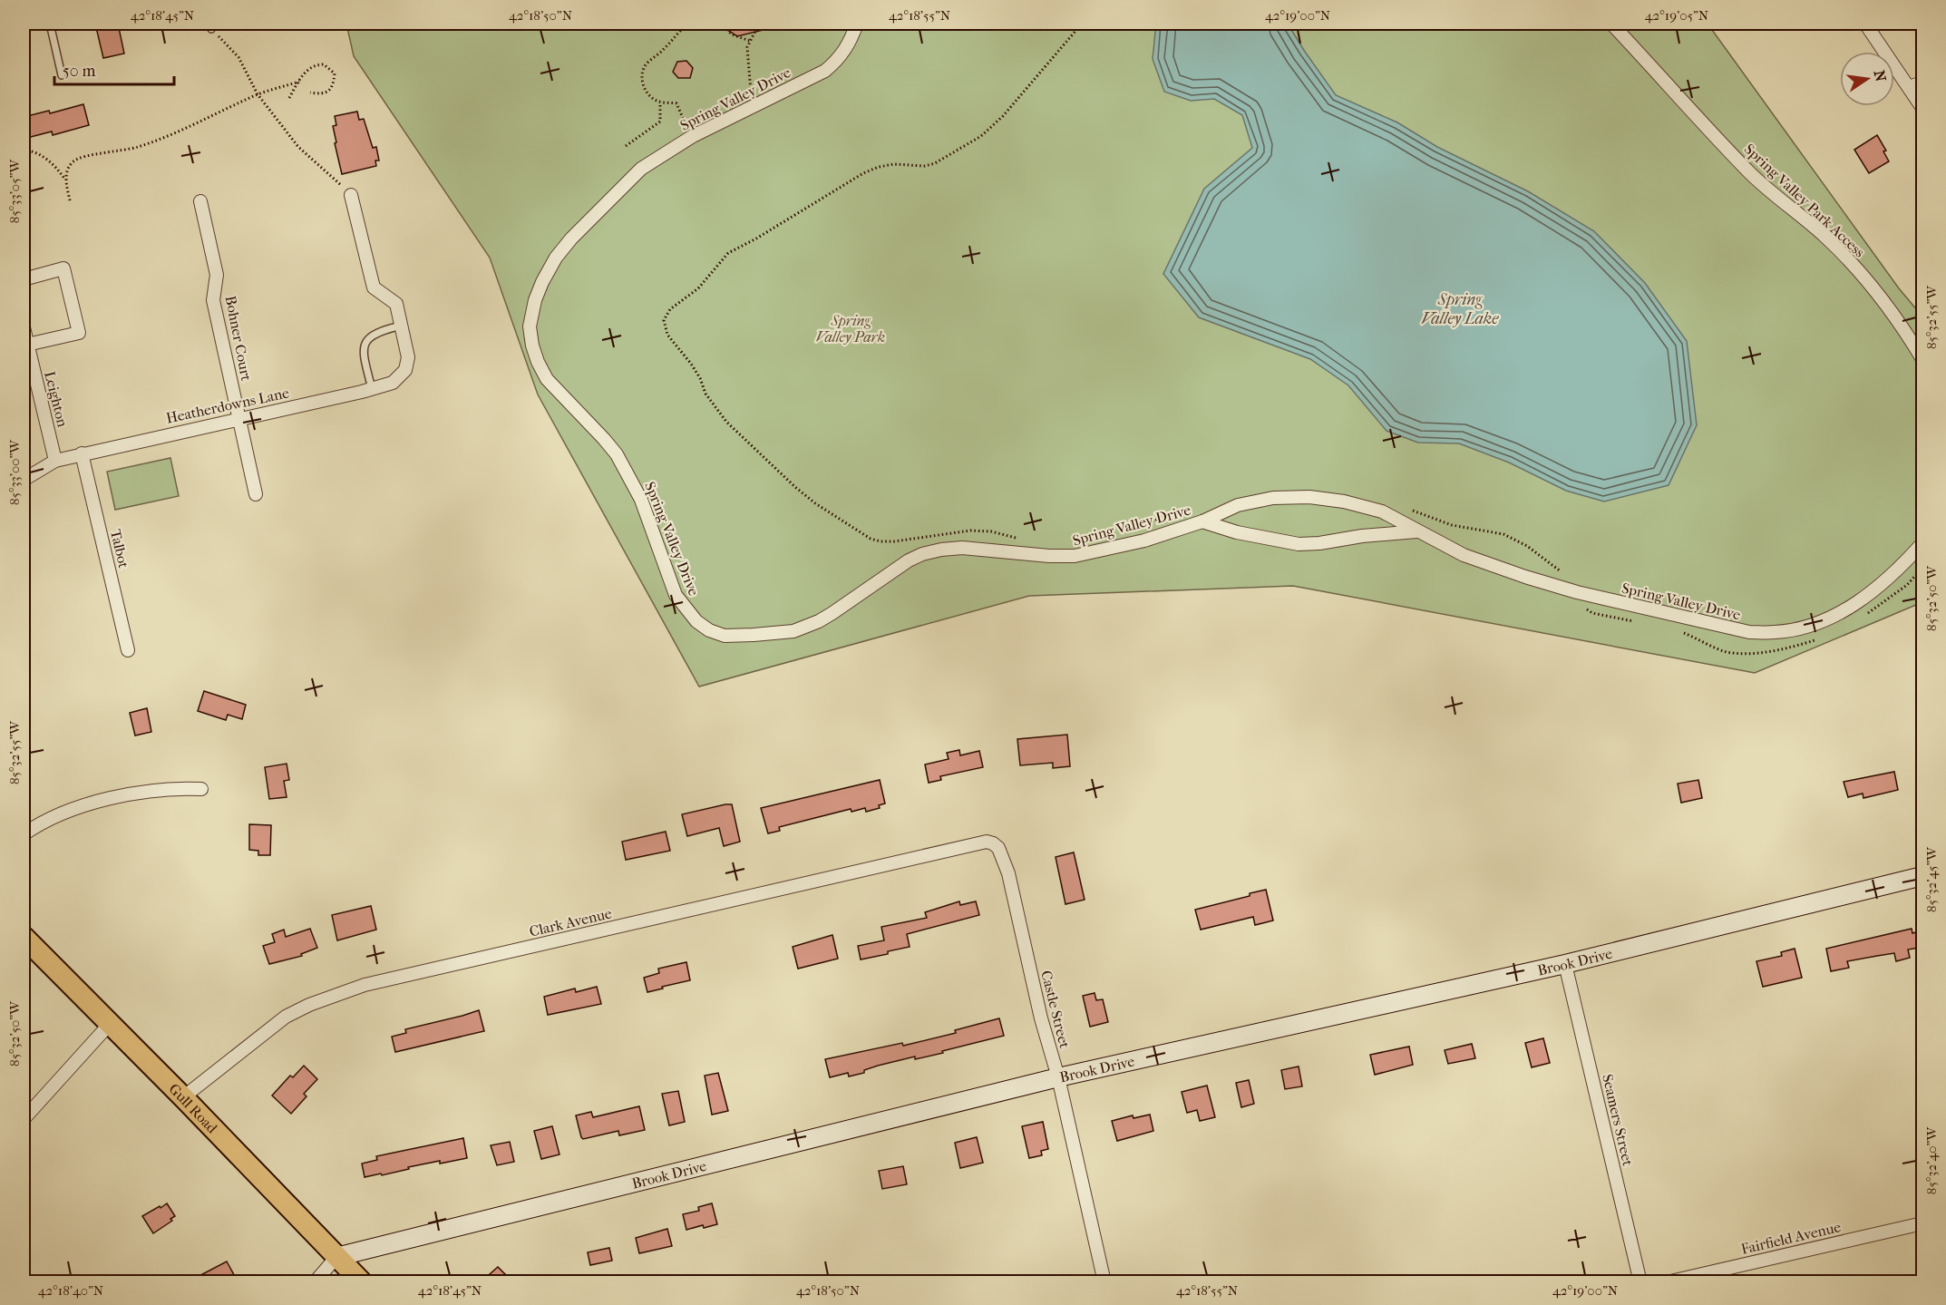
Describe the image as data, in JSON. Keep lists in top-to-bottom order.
{
  "streets": {
    "main road": ["Gull Road"],
    "street": [
      "Spring Valley Drive",
      "Spring Valley Park Access",
      "Bohner Court",
      "Leighton",
      "Heatherdowns Lane",
      "Talbot",
      "Clark Avenue",
      "Brook Drive",
      "Castle Street",
      "Seamers Street",
      "Fairfield Avenue"
    ]
  },
  "crossings": [
    ["Bohner Court", "Heatherdowns Lane"],
    ["Leighton", "Heatherdowns Lane"],
    ["Heatherdowns Lane", "Talbot"],
    ["Clark Avenue", "Castle Street"],
    ["Clark Avenue", "Gull Road"],
    ["Brook Drive", "Castle Street"],
    ["Brook Drive", "Gull Road"],
    ["Brook Drive", "Seamers Street"]
  ],
  "water": ["Spring Valley Lake"],
  "parks": ["Spring Valley Park"],
  "scale_bar": "50 m",
  "north": "right",
  "coordinates": [
    "42°18'45\"N",
    "42°18'50\"N",
    "42°18'55\"N",
    "42°19'00\"N",
    "42°19'05\"N",
    "85°33'05\"W",
    "85°32'55\"W",
    "85°33'00\"W",
    "85°32'50\"W",
    "85°32'45\"W",
    "85°32'40\"W",
    "42°18'40\"N"
  ]
}
